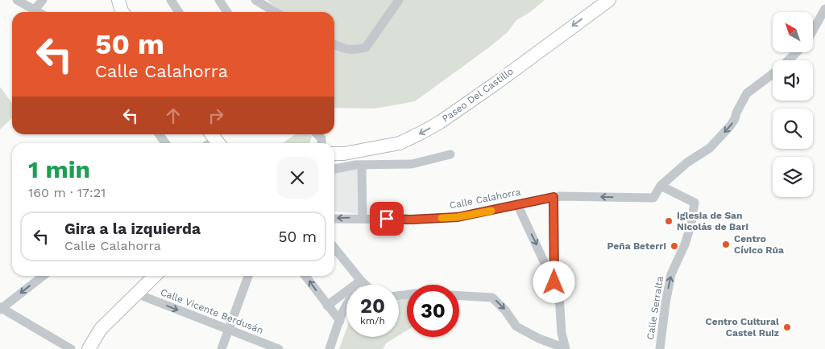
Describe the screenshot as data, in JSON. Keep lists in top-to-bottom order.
{
  "streets": {
    "street": [
      "Paseo Del Castillo",
      "Calle Calahorra",
      "Calle Serralta",
      "Calle Vicente Berdusán"
    ]
  },
  "crossings": [
    ["Calle Calahorra", "Calle Serralta"]
  ],
  "one_way": ["Calle Calahorra", "Calle Serralta", "Calle Vicente Berdusán"],
  "places": [
    "Iglesia de San Nicolás de Bari",
    "Centro Cívico Rúa",
    "Peña Beterri",
    "Centro Cultural Castel Ruiz"
  ],
  "north": "top left",
  "page": {
    "turn": ["50 m", "Calle Calahorra"],
    "heading": ["1 min", "160 m · 17:21"],
    "list": [
      {
        "name": "Gira a la izquierda",
        "note": "Calle Calahorra",
        "value": "50 m"
      }
    ],
    "speed": "20 km/h",
    "limit": "30"
  }
}
